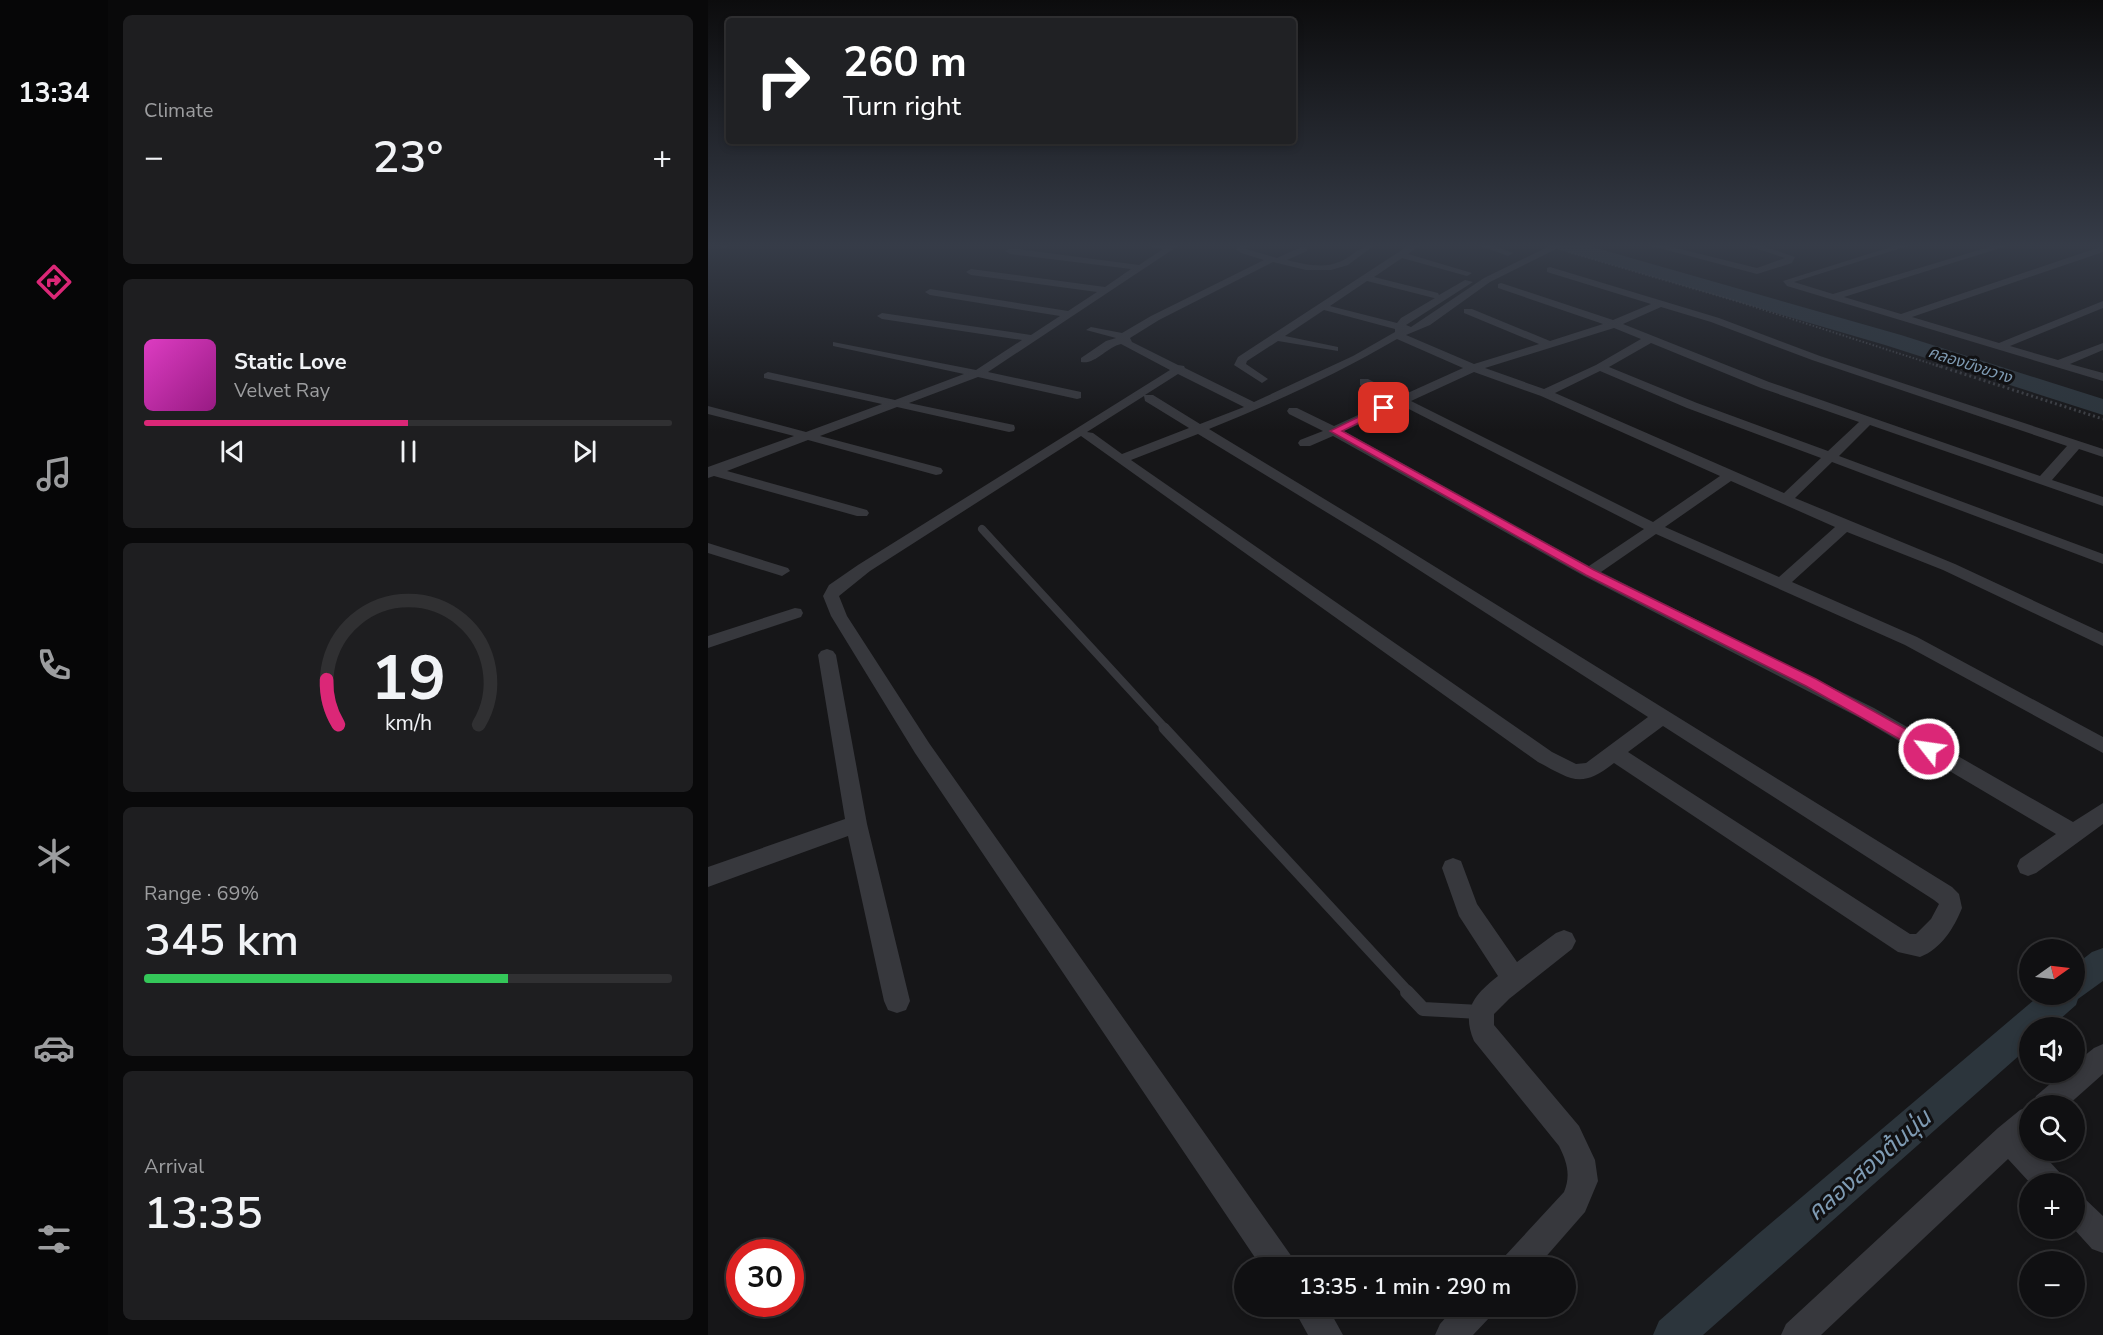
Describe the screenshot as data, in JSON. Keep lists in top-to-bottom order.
{
  "water": ["คลองบึงขวาง", "คลองสองต้นนุ่น"],
  "north": "right",
  "page": {
    "tabs": "13:34",
    "tile": [
      "Climate",
      ["Range · 69%", "345 km"],
      ["Arrival", "13:35"]
    ],
    "turn": ["260 m", "Turn right"],
    "heat": ["−", "23°", "+"],
    "song": ["Static Love", "Velvet Ray"],
    "map_buttons": ["+", "−"],
    "limit": "30",
    "trip": "13:35 · 1 min · 290 m",
    "gauge": ["19", "km/h"]
  }
}
